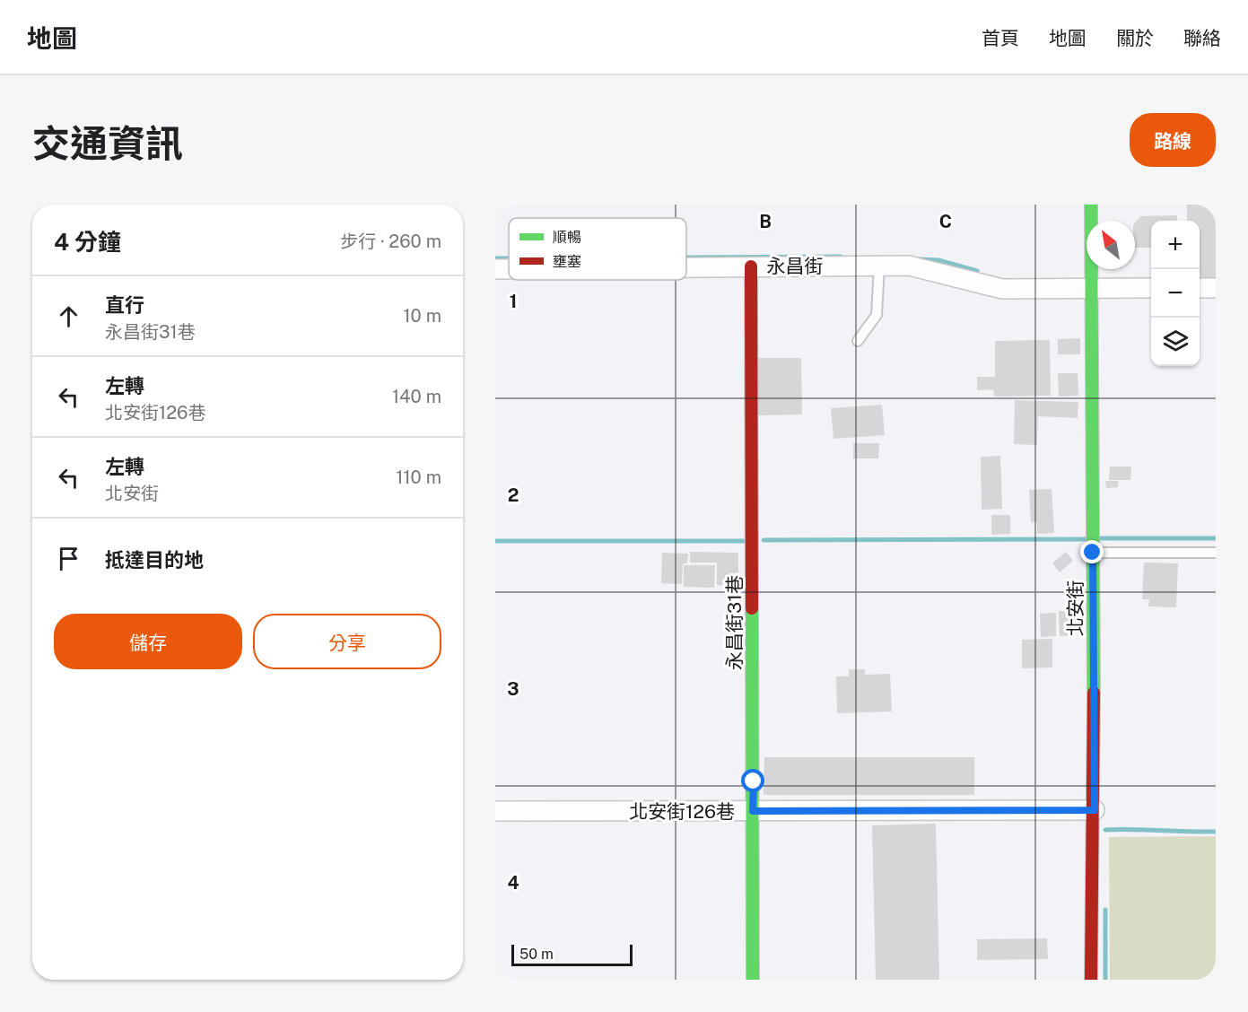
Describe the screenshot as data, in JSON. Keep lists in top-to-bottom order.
{
  "streets": {
    "street": [
      "永昌街",
      "北安街",
      "永昌街31巷",
      "北安街126巷"
    ]
  },
  "crossings": [
    ["永昌街", "北安街"],
    ["永昌街", "永昌街31巷"],
    ["北安街", "北安街126巷"],
    ["永昌街31巷", "北安街126巷"]
  ],
  "legend": ["順暢", "壅塞"],
  "scale_bar": "50 m",
  "north": "top left",
  "page": {
    "header": "地圖",
    "nav": [
      "首頁",
      "地圖",
      "關於",
      "聯絡"
    ],
    "title": "交通資訊",
    "buttons": [
      "路線",
      ["儲存", "分享"]
    ],
    "heading": ["4 分鐘", "步行 · 260 m"],
    "map_buttons": ["+", "−"],
    "list": [
      ["直行", "永昌街31巷", "10 m"],
      ["左轉", "北安街126巷", "140 m"],
      ["左轉", "北安街", "110 m"],
      "抵達目的地"
    ],
    "scale": "50 m"
  },
  "grid": {
    "columns": ["B", "C"],
    "rows": [
      "1",
      "2",
      "3",
      "4"
    ]
  }
}
